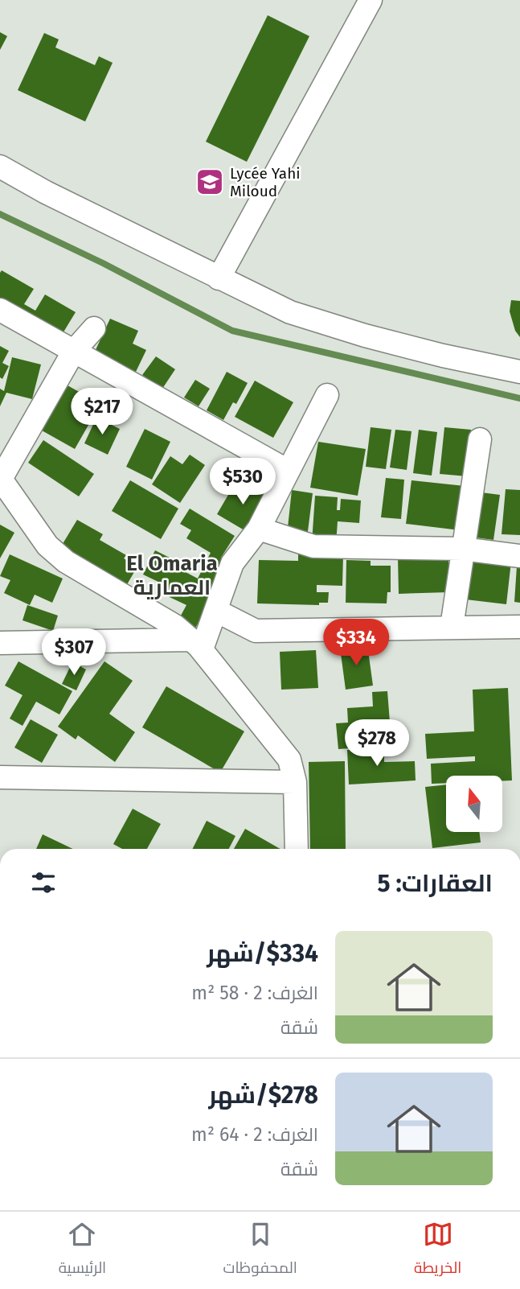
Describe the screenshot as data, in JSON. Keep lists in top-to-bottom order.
{
  "districts": ["El Omaria العمارية"],
  "places": {
    "school or university": ["Lycée Yahi Miloud"]
  },
  "north": "top",
  "page": {
    "price": [
      "$217",
      "$530",
      "$334",
      "$307",
      "$278"
    ],
    "heading": "العقارات: 5",
    "list": [
      {
        "name": "$334/شهر",
        "note": "الغرف: 2 · 58 m² · شقة"
      },
      {
        "name": "$278/شهر",
        "note": "الغرف: 2 · 64 m² · شقة"
      }
    ],
    "tabs": ["الخريطة", "المحفوظات", "الرئيسية"]
  }
}
